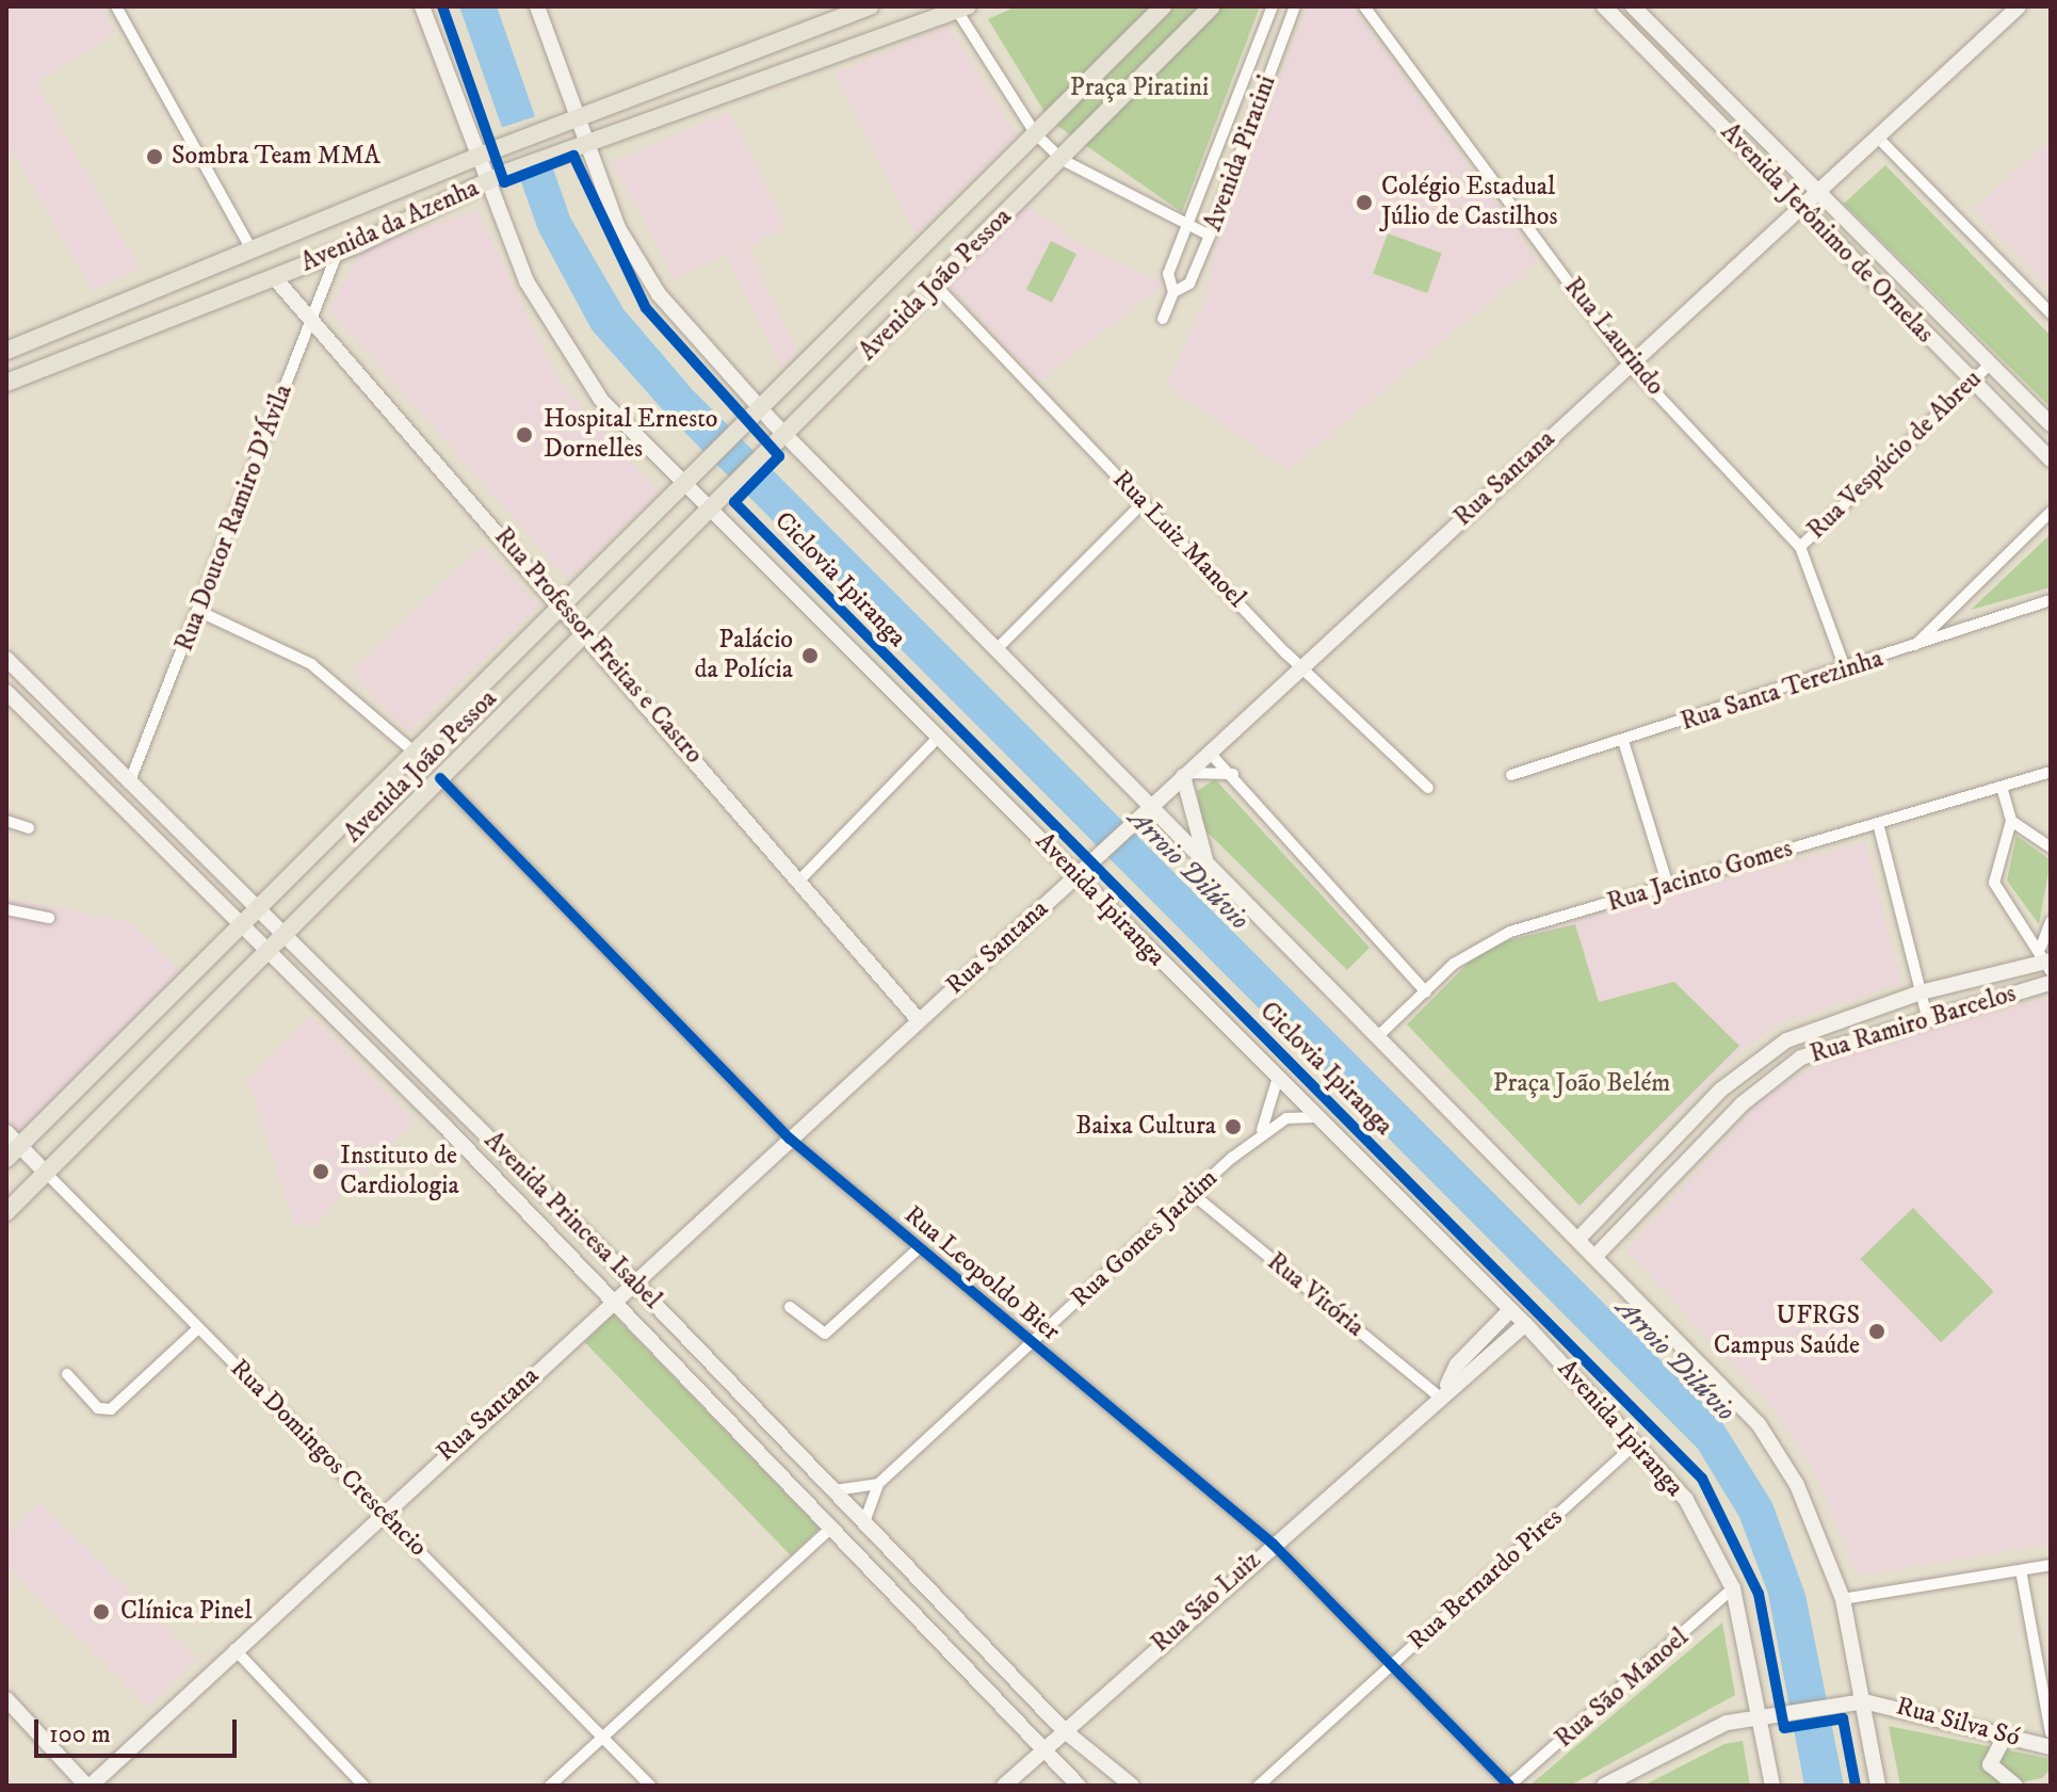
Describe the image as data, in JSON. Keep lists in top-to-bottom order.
{
  "streets": {
    "main road": [
      "Avenida da Azenha",
      "Avenida Jerônimo de Ornelas",
      "Avenida João Pessoa",
      "Rua Santana",
      "Rua Professor Freitas e Castro",
      "Avenida Ipiranga",
      "Rua Ramiro Barcelos",
      "Avenida Princesa Isabel",
      "Rua Domingos Crescêncio",
      "Rua São Luiz",
      "Rua Silva Só"
    ],
    "street": [
      "Avenida Piratini",
      "Rua Laurindo",
      "Rua Vespúcio de Abreu",
      "Rua Doutor Ramiro D'Ávila",
      "Rua Luiz Manoel",
      "Rua Santa Terezinha",
      "Rua Jacinto Gomes",
      "Rua Gomes Jardim",
      "Rua Leopoldo Bier",
      "Rua Vitória",
      "Rua Bernardo Pires",
      "Rua São Manoel"
    ],
    "cycle path": ["Ciclovia Ipiranga"]
  },
  "crossings": [
    ["Avenida da Azenha", "Rua Doutor Ramiro D'Ávila"],
    ["Avenida da Azenha", "Rua Professor Freitas e Castro"],
    ["Avenida da Azenha", "Avenida Ipiranga"],
    ["Avenida Jerônimo de Ornelas", "Rua Vespúcio de Abreu"],
    ["Avenida Jerônimo de Ornelas", "Rua Santana"],
    ["Avenida João Pessoa", "Rua Luiz Manoel"],
    ["Avenida João Pessoa", "Rua Professor Freitas e Castro"],
    ["Avenida João Pessoa", "Avenida Ipiranga"],
    ["Avenida João Pessoa", "Avenida Princesa Isabel"],
    ["Avenida João Pessoa", "Rua Leopoldo Bier"],
    ["Avenida João Pessoa", "Rua Domingos Crescêncio"],
    ["Rua Laurindo", "Rua Vespúcio de Abreu"],
    ["Rua Laurindo", "Rua Santana"],
    ["Rua Laurindo", "Rua Santa Terezinha"],
    ["Rua Santana", "Rua Luiz Manoel"],
    ["Rua Santana", "Rua Professor Freitas e Castro"],
    ["Rua Santana", "Avenida Ipiranga"],
    ["Rua Santana", "Avenida Princesa Isabel"],
    ["Rua Santana", "Rua Leopoldo Bier"],
    ["Rua Santana", "Rua Domingos Crescêncio"],
    ["Rua Doutor Ramiro D'Ávila", "Rua Professor Freitas e Castro"],
    ["Rua Doutor Ramiro D'Ávila", "Avenida Princesa Isabel"],
    ["Avenida Ipiranga", "Rua Gomes Jardim"],
    ["Avenida Ipiranga", "Rua Bernardo Pires"],
    ["Avenida Ipiranga", "Rua São Luiz"],
    ["Avenida Ipiranga", "Rua São Manoel"],
    ["Avenida Princesa Isabel", "Rua Gomes Jardim"],
    ["Avenida Princesa Isabel", "Rua São Luiz"],
    ["Rua Gomes Jardim", "Rua Leopoldo Bier"],
    ["Rua Gomes Jardim", "Rua Vitória"],
    ["Rua Leopoldo Bier", "Rua Bernardo Pires"],
    ["Rua Leopoldo Bier", "Rua São Luiz"],
    ["Rua Leopoldo Bier", "Rua São Manoel"],
    ["Rua Vitória", "Rua São Luiz"]
  ],
  "water": ["Arroio Dilúvio"],
  "parks": ["Praça Piratini", "Praça João Belém"],
  "places": [
    "Sombra Team MMA",
    "Colégio Estadual Júlio de Castilhos",
    "Hospital Ernesto Dornelles",
    "Palácio da Polícia",
    "Baixa Cultura",
    "Instituto de Cardiologia",
    "UFRGS Campus Saúde",
    "Clínica Pinel"
  ],
  "scale_bar": "100 m"
}
